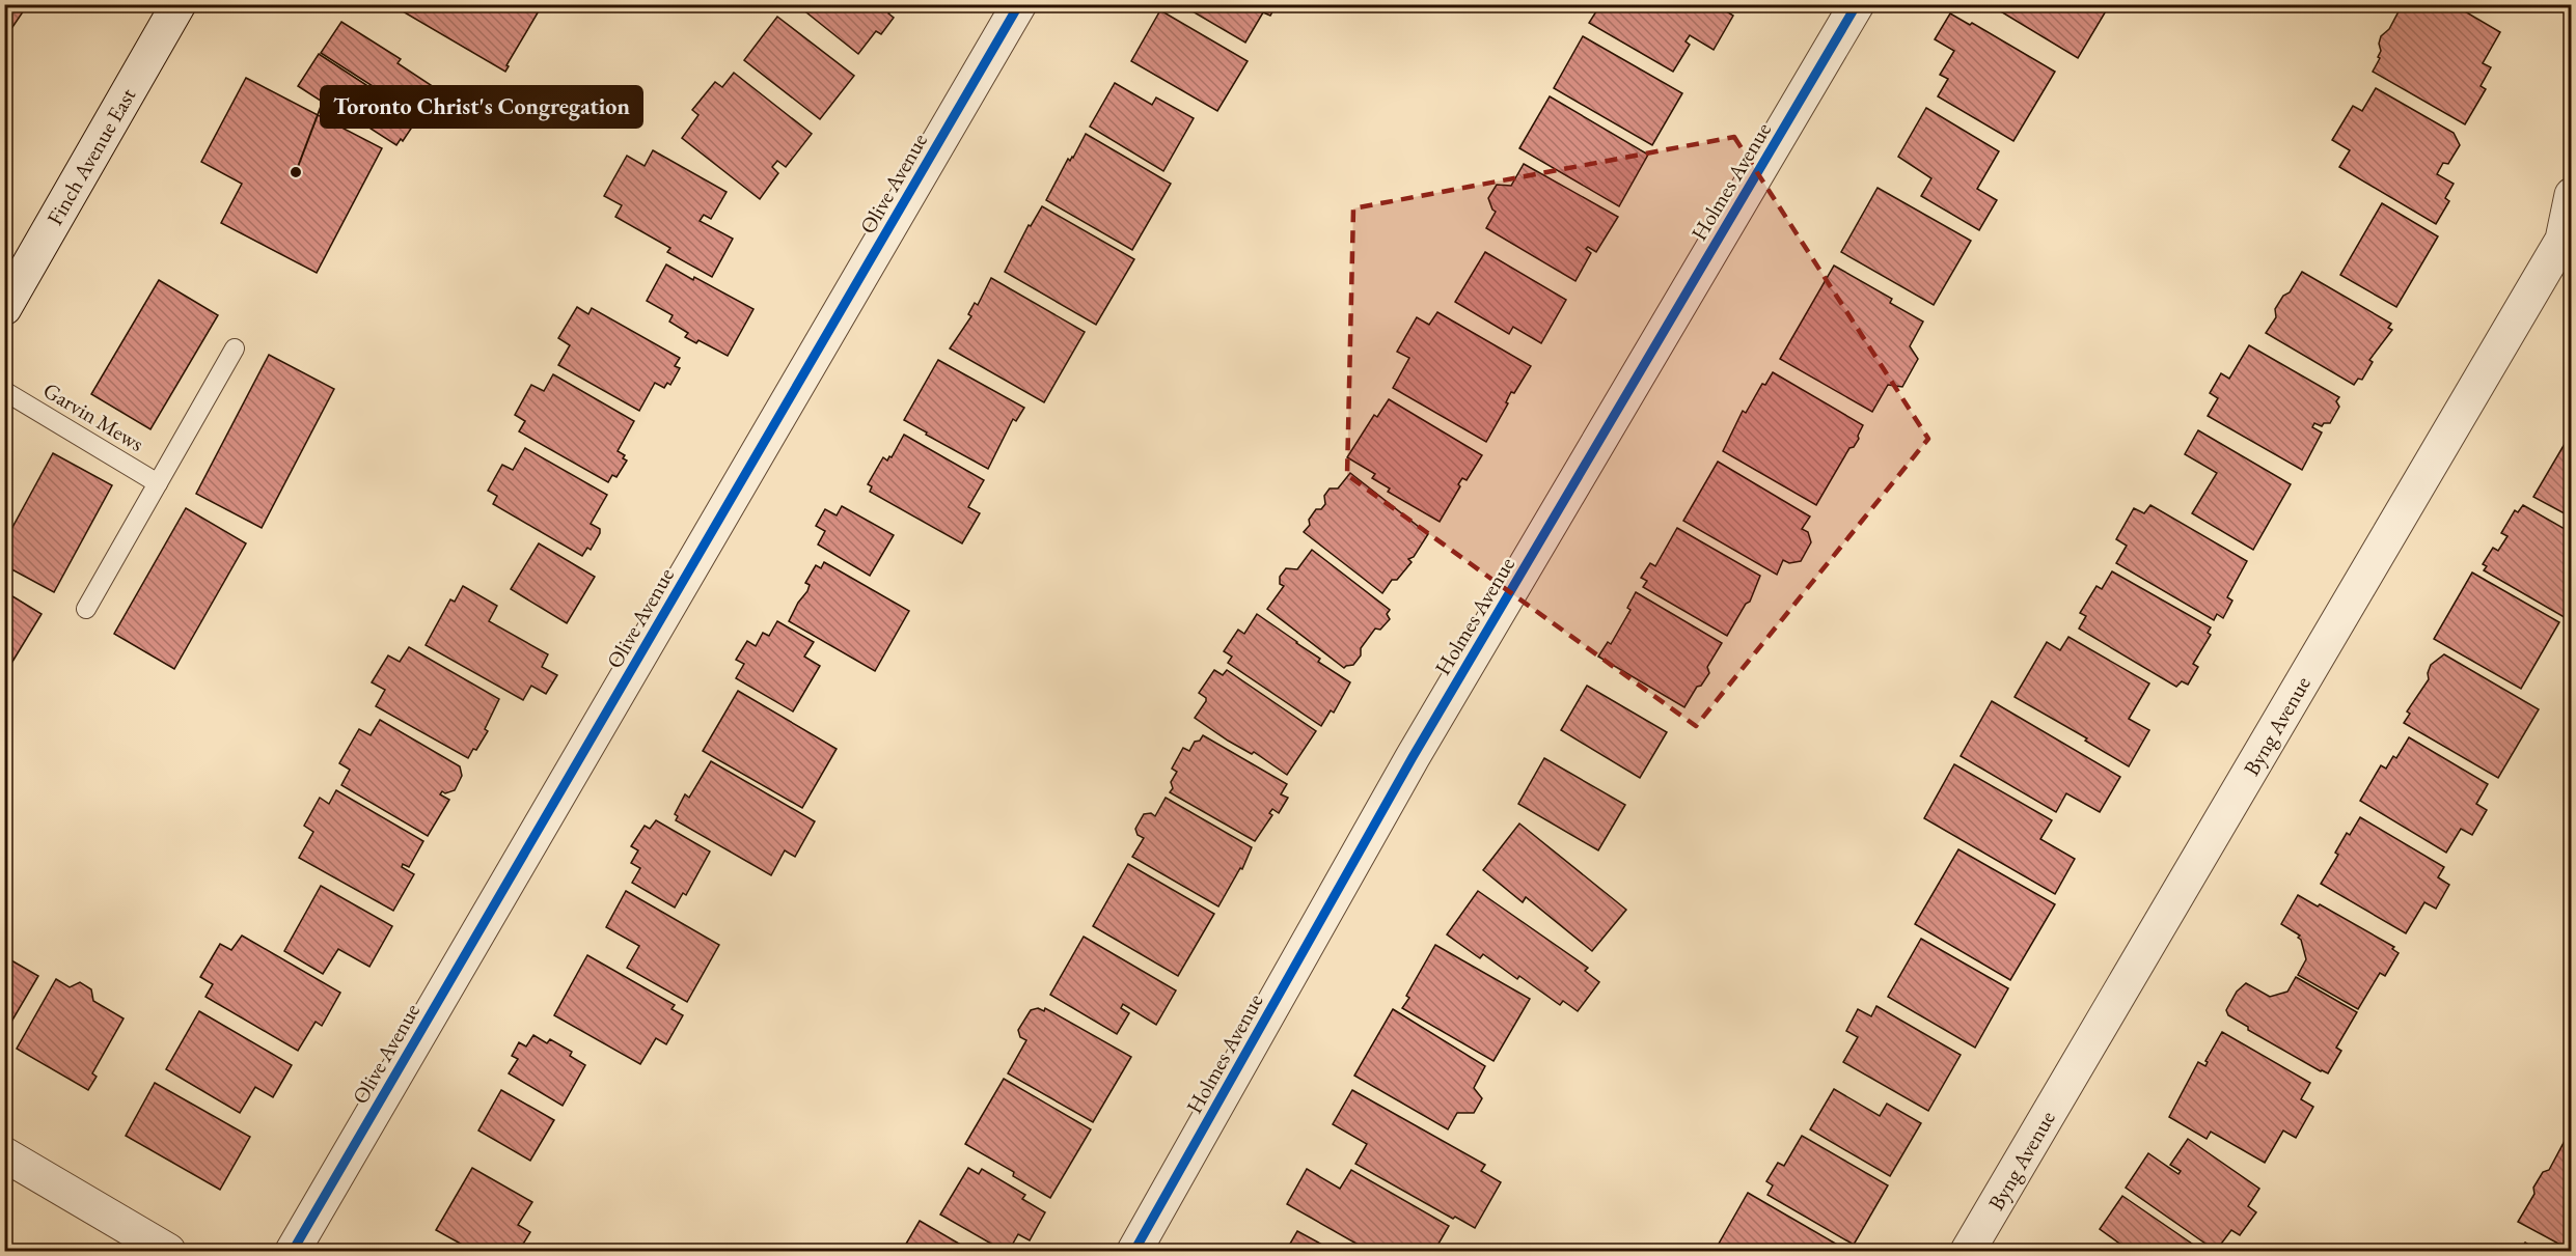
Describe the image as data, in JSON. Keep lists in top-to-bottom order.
{
  "streets": {
    "street": [
      "Finch Avenue East",
      "Holmes Avenue",
      "Olive Avenue",
      "Byng Avenue"
    ],
    "lane": ["Garvin Mews"]
  },
  "places": ["Toronto Christ's Congregation"]
}
